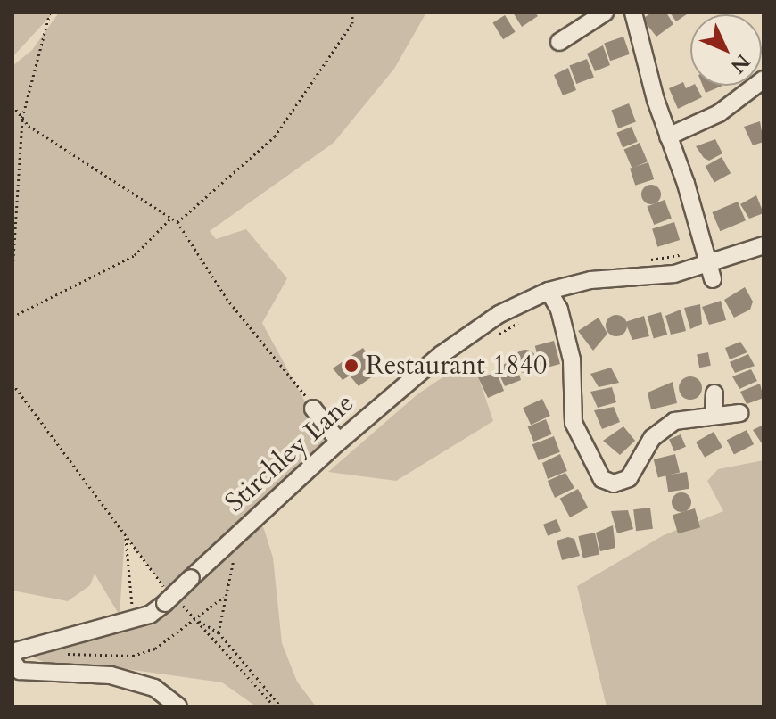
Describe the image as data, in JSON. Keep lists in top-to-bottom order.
{
  "streets": {
    "street": ["Stirchley Lane"]
  },
  "places": ["Restaurant 1840"],
  "north": "bottom right"
}
